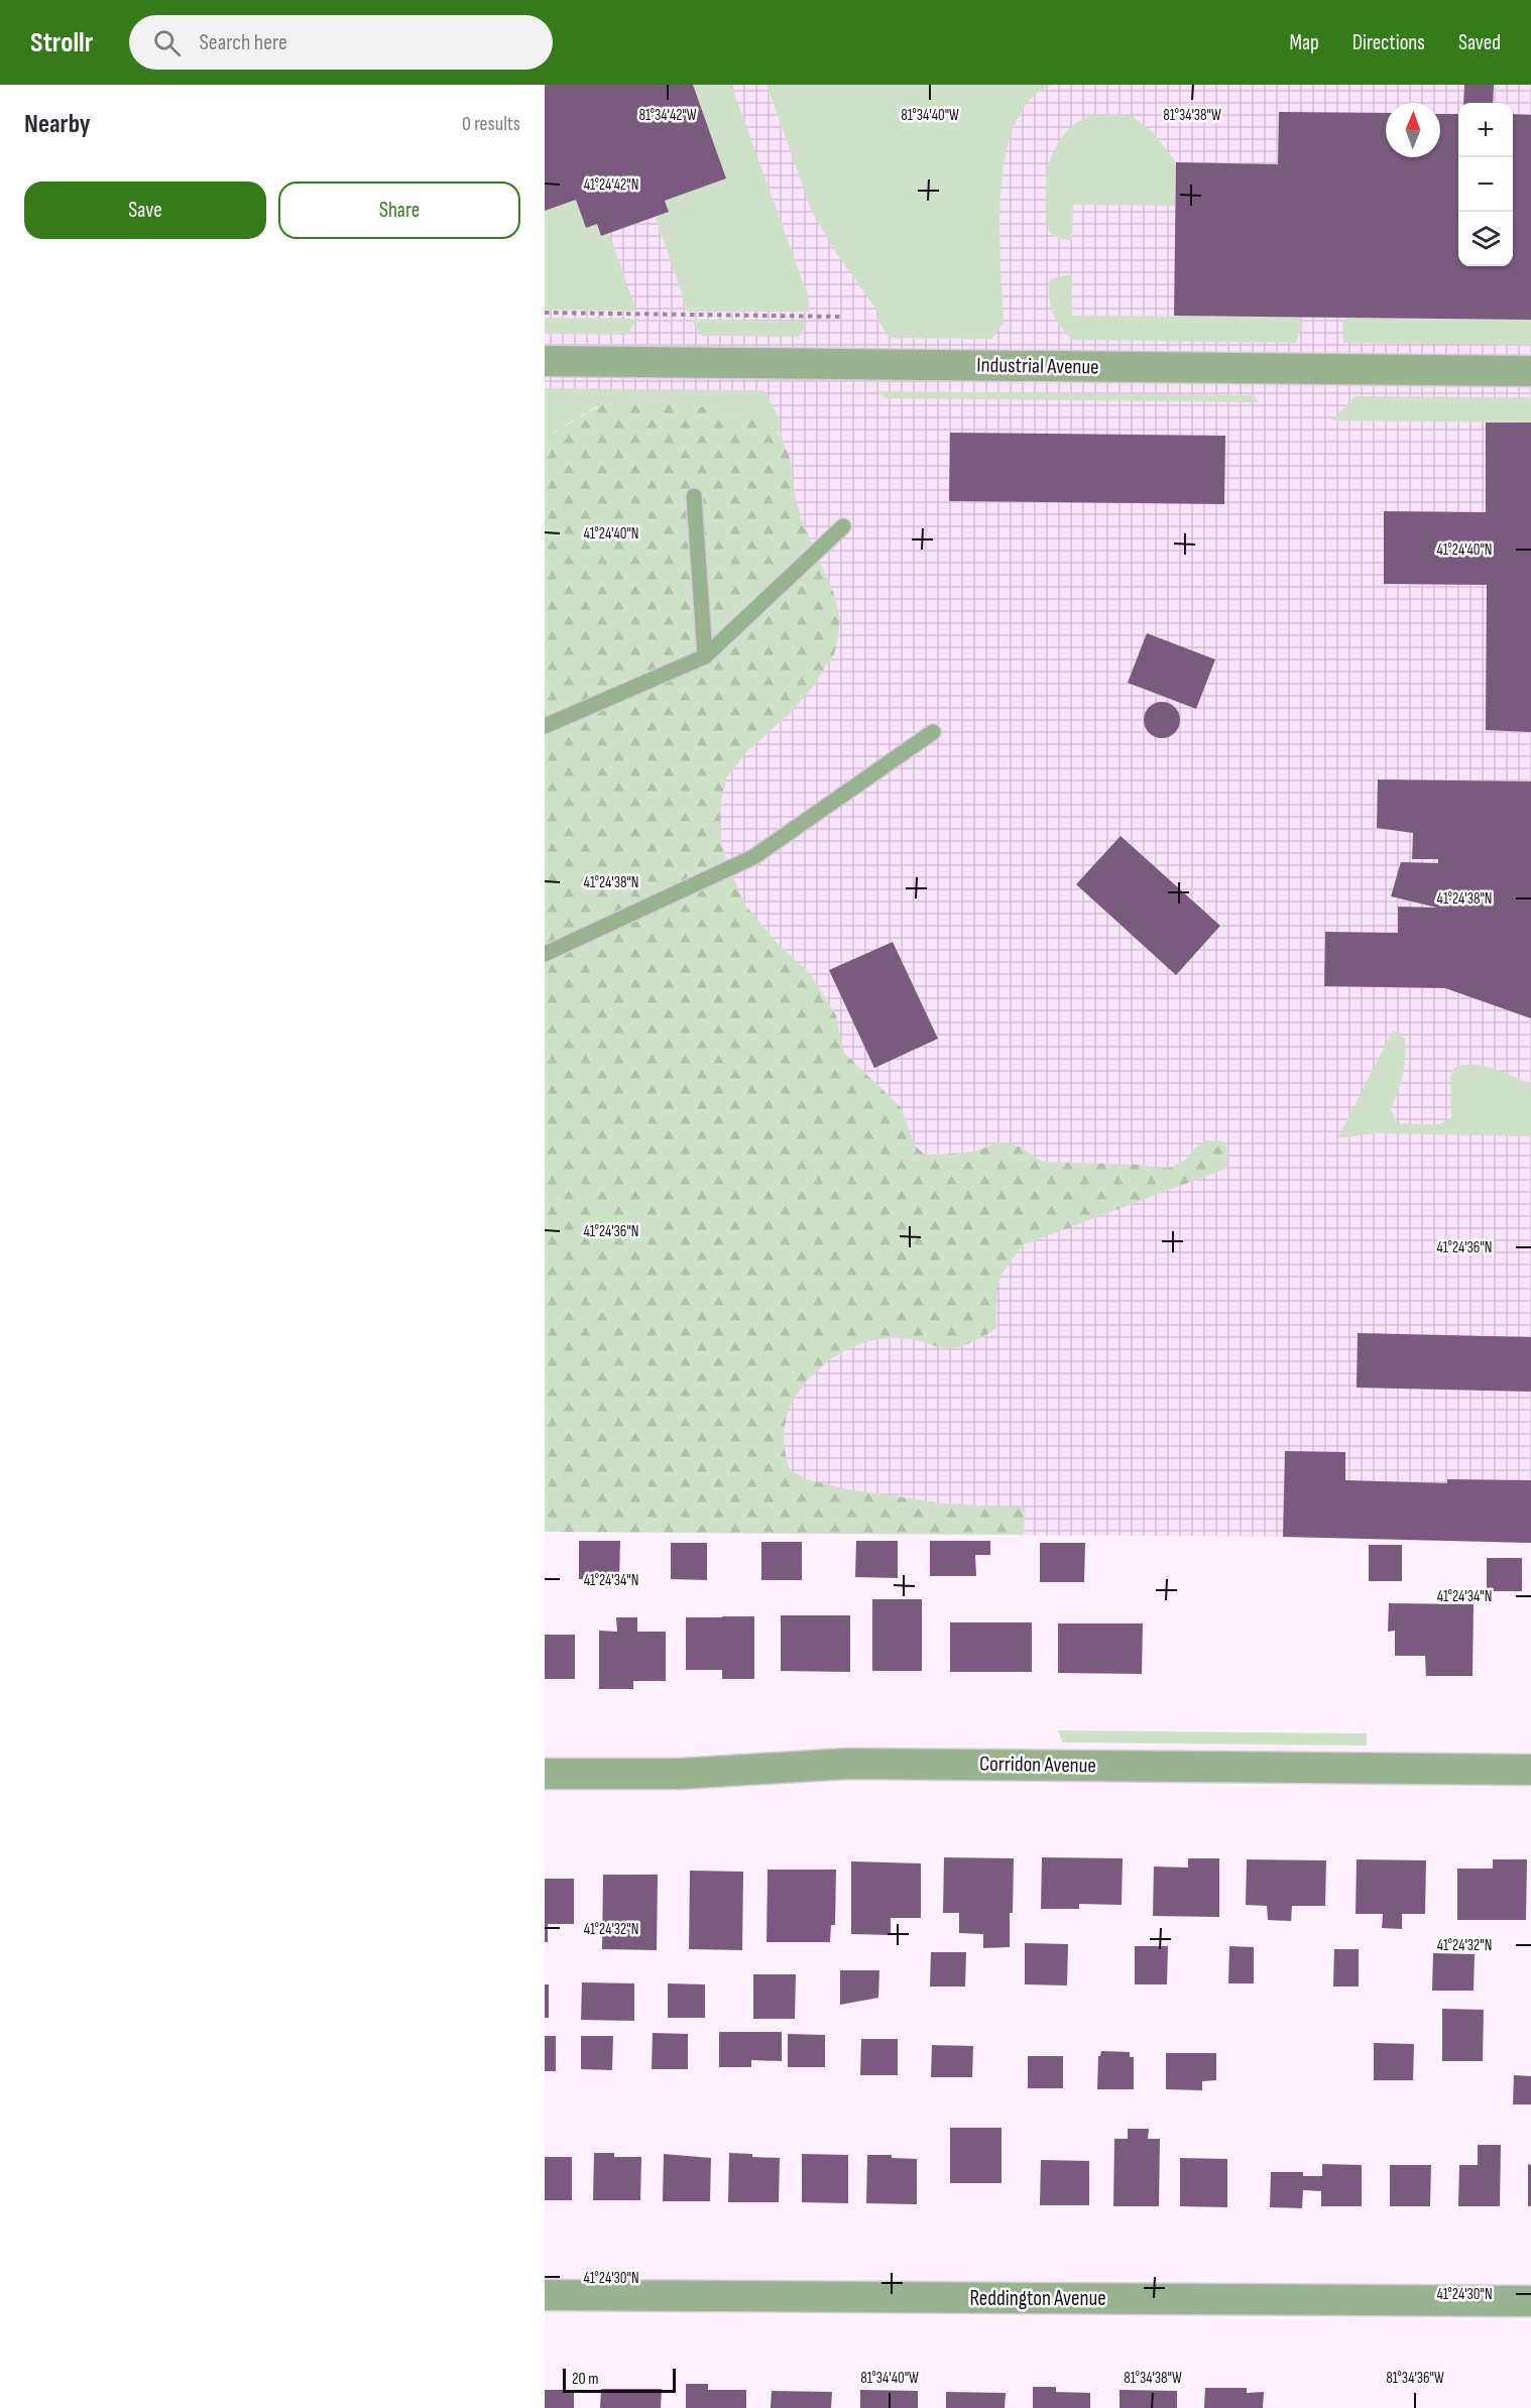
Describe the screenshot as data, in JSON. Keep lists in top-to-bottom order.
{
  "streets": {
    "street": ["Industrial Avenue", "Corridon Avenue", "Reddington Avenue"]
  },
  "scale_bar": "20 m",
  "north": "top",
  "page": {
    "header": "Strollr",
    "search": "Search here",
    "nav": ["Map", "Directions", "Saved"],
    "heading": ["Nearby", "0 results"],
    "map_buttons": ["+", "−"],
    "buttons": ["Save", "Share"],
    "scale": "20 m"
  },
  "coordinates": [
    "81°34'42\"W",
    "81°34'40\"W",
    "81°34'38\"W",
    "41°24'42\"N",
    "41°24'40\"N",
    "41°24'38\"N",
    "41°24'36\"N",
    "41°24'34\"N",
    "41°24'32\"N",
    "41°24'30\"N",
    "81°34'36\"W"
  ]
}
